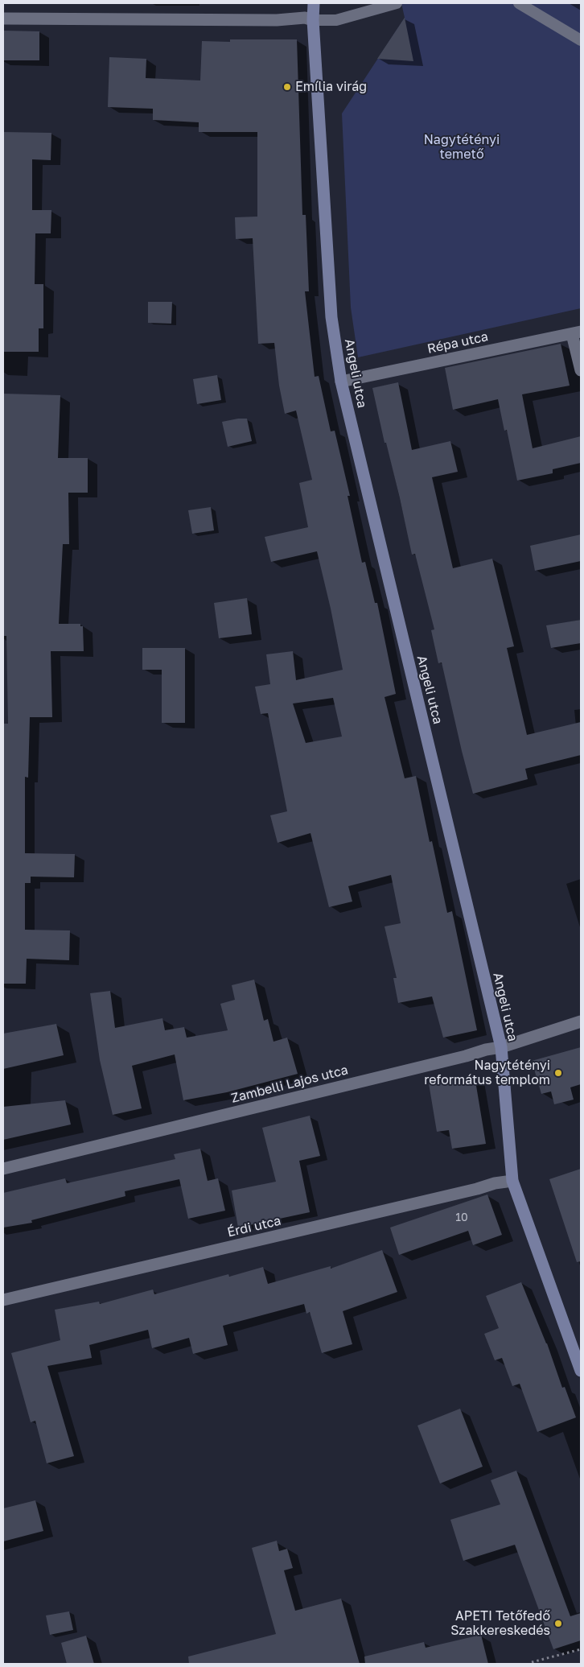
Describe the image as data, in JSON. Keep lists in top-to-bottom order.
{
  "streets": {
    "street": [
      "Répa utca",
      "Angeli utca",
      "Zambelli Lajos utca",
      "Érdi utca"
    ]
  },
  "crossings": [
    ["Répa utca", "Angeli utca"],
    ["Angeli utca", "Zambelli Lajos utca"],
    ["Angeli utca", "Érdi utca"]
  ],
  "parks": ["Nagytétényi temető"],
  "places": ["Emília virág", "Nagytétényi református templom", "APETI Tetőfedő Szakkereskedés"],
  "house_numbers": ["10"]
}
